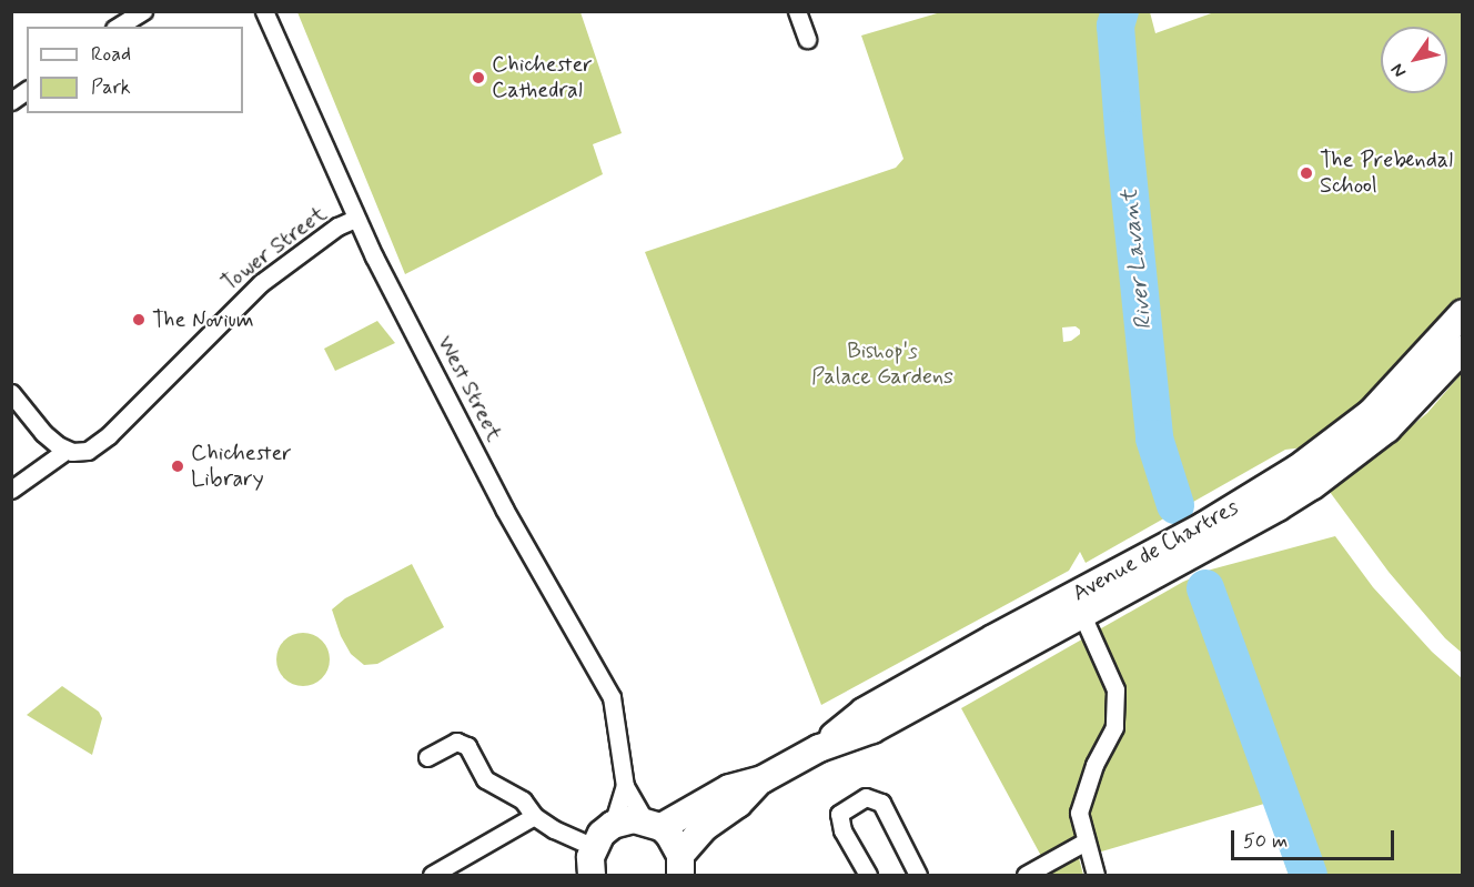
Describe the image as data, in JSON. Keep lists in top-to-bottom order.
{
  "streets": {
    "main road": ["Avenue de Chartres"],
    "street": ["Tower Street", "West Street"]
  },
  "crossings": [
    ["Tower Street", "West Street"],
    ["West Street", "Avenue de Chartres"]
  ],
  "water": ["River Lavant"],
  "parks": ["Bishop's Palace Gardens"],
  "places": [
    "Chichester Cathedral",
    "The Prebendal School",
    "The Novium",
    "Chichester Library"
  ],
  "legend": ["Road", "Park"],
  "scale_bar": "50 m",
  "north": "bottom left"
}
